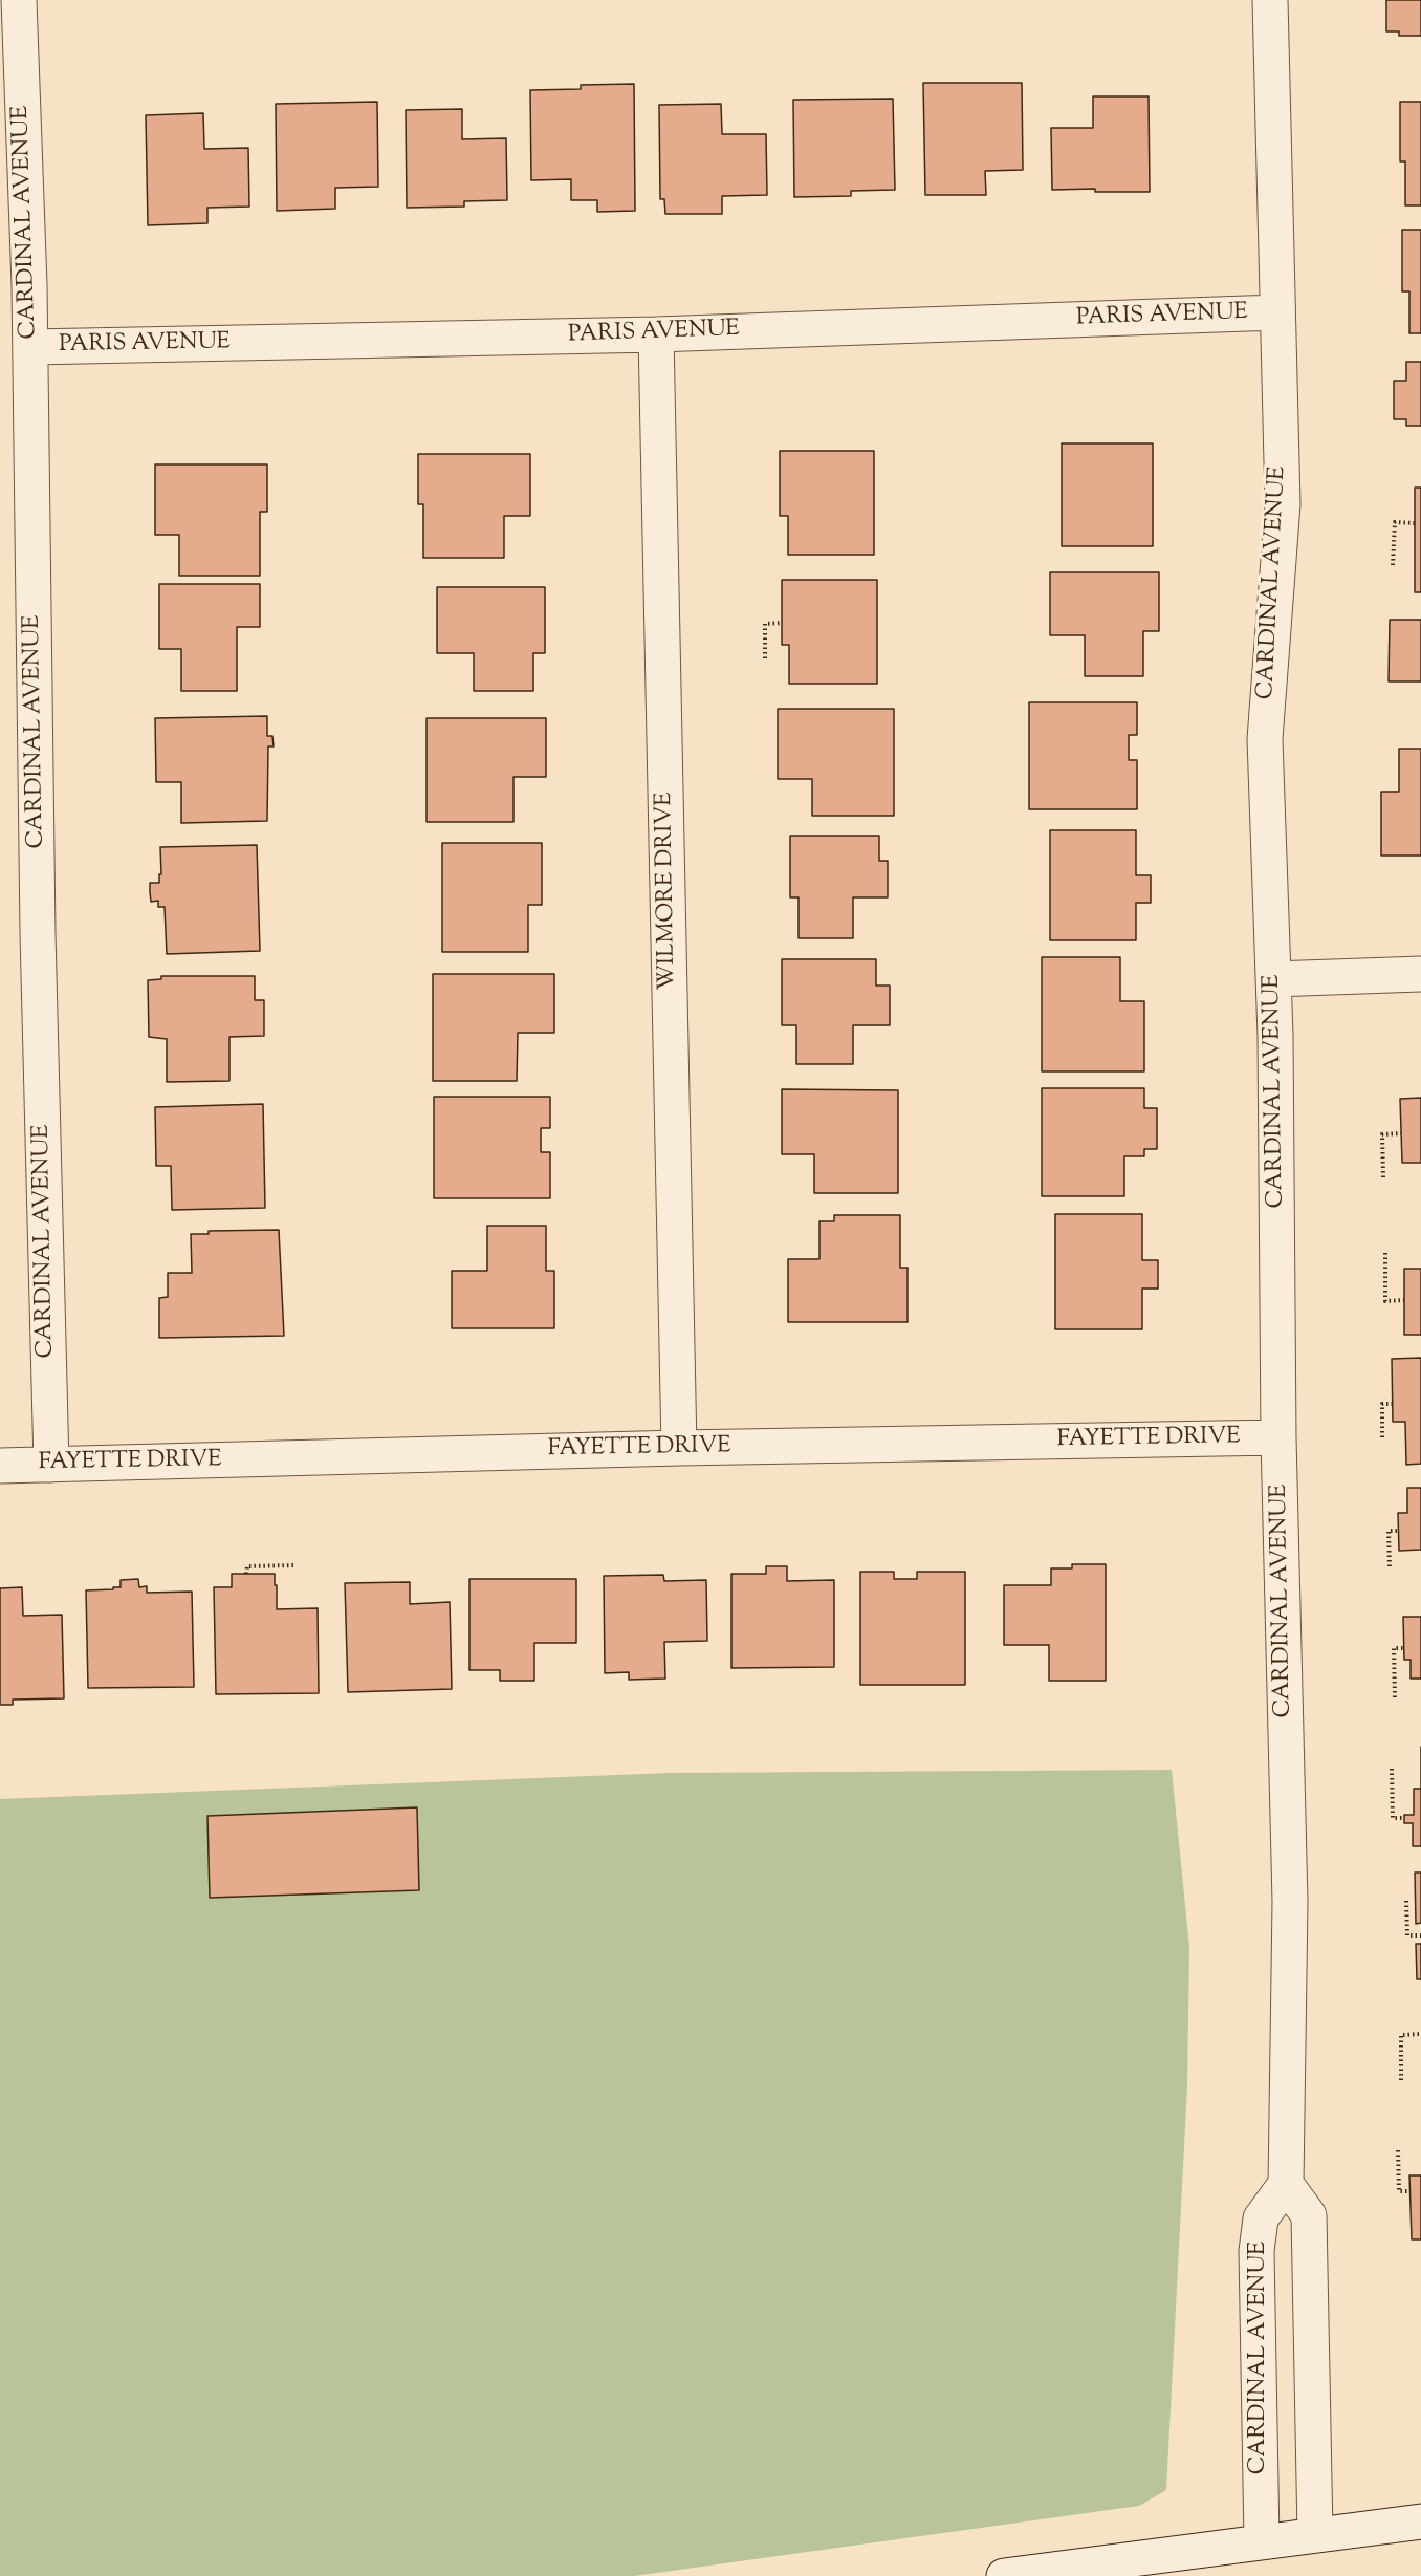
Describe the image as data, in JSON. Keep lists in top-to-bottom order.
{
  "streets": {
    "street": [
      "CARDINAL AVENUE",
      "PARIS AVENUE",
      "WILMORE DRIVE",
      "FAYETTE DRIVE"
    ]
  },
  "crossings": [
    ["CARDINAL AVENUE", "PARIS AVENUE"],
    ["CARDINAL AVENUE", "FAYETTE DRIVE"],
    ["PARIS AVENUE", "WILMORE DRIVE"],
    ["WILMORE DRIVE", "FAYETTE DRIVE"]
  ]
}
